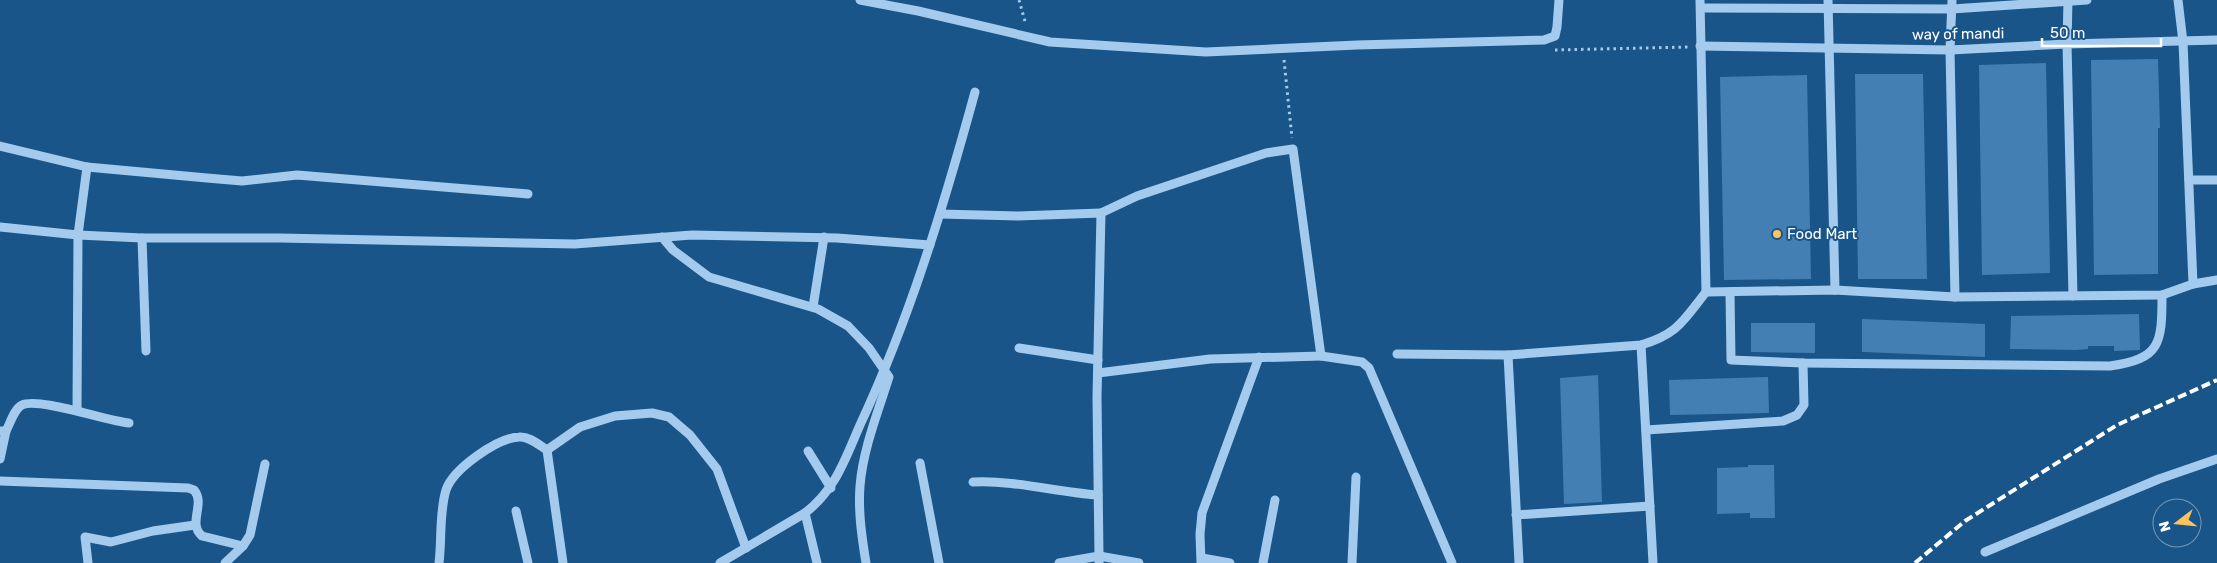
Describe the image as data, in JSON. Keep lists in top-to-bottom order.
{
  "streets": {
    "street": ["way of mandi"]
  },
  "places": ["Food Mart"],
  "scale_bar": "50 m",
  "north": "left"
}
